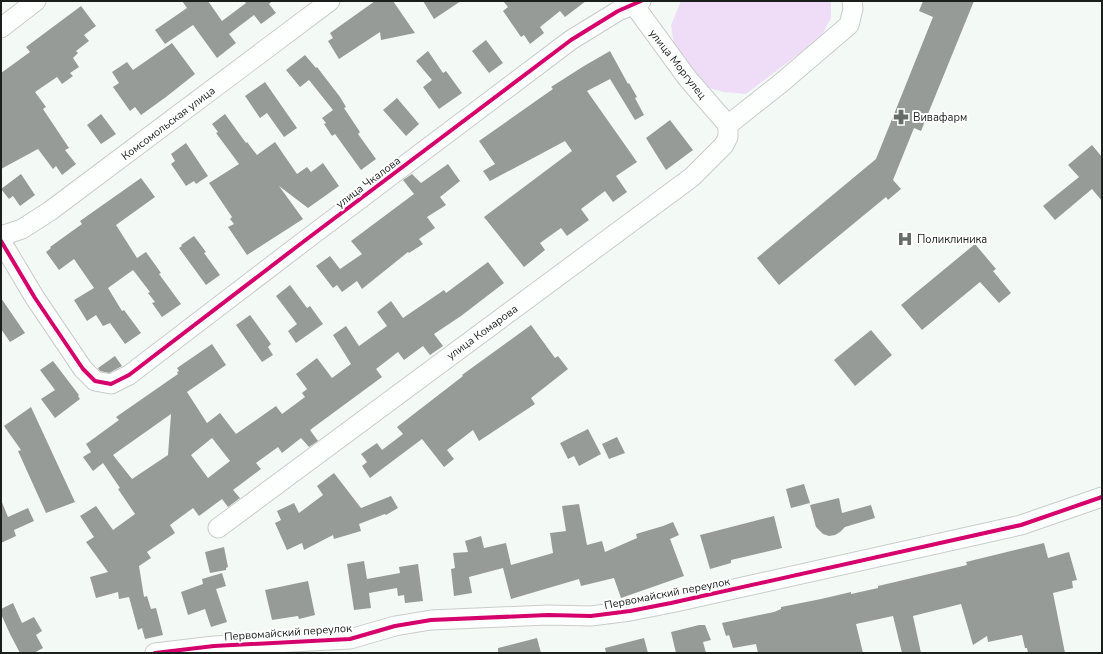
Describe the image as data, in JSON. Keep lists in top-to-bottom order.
{
  "streets": {
    "street": [
      "улица Моргулец",
      "Комсомольская улица",
      "улица Чкалова",
      "улица Комарова",
      "Первомайский переулок"
    ]
  },
  "crossings": [
    ["улица Моргулец", "улица Чкалова"],
    ["улица Моргулец", "улица Комарова"]
  ],
  "places": {
    "pharmacy": ["Вивафарм"],
    "hospital": ["Поликлиника"]
  }
}
